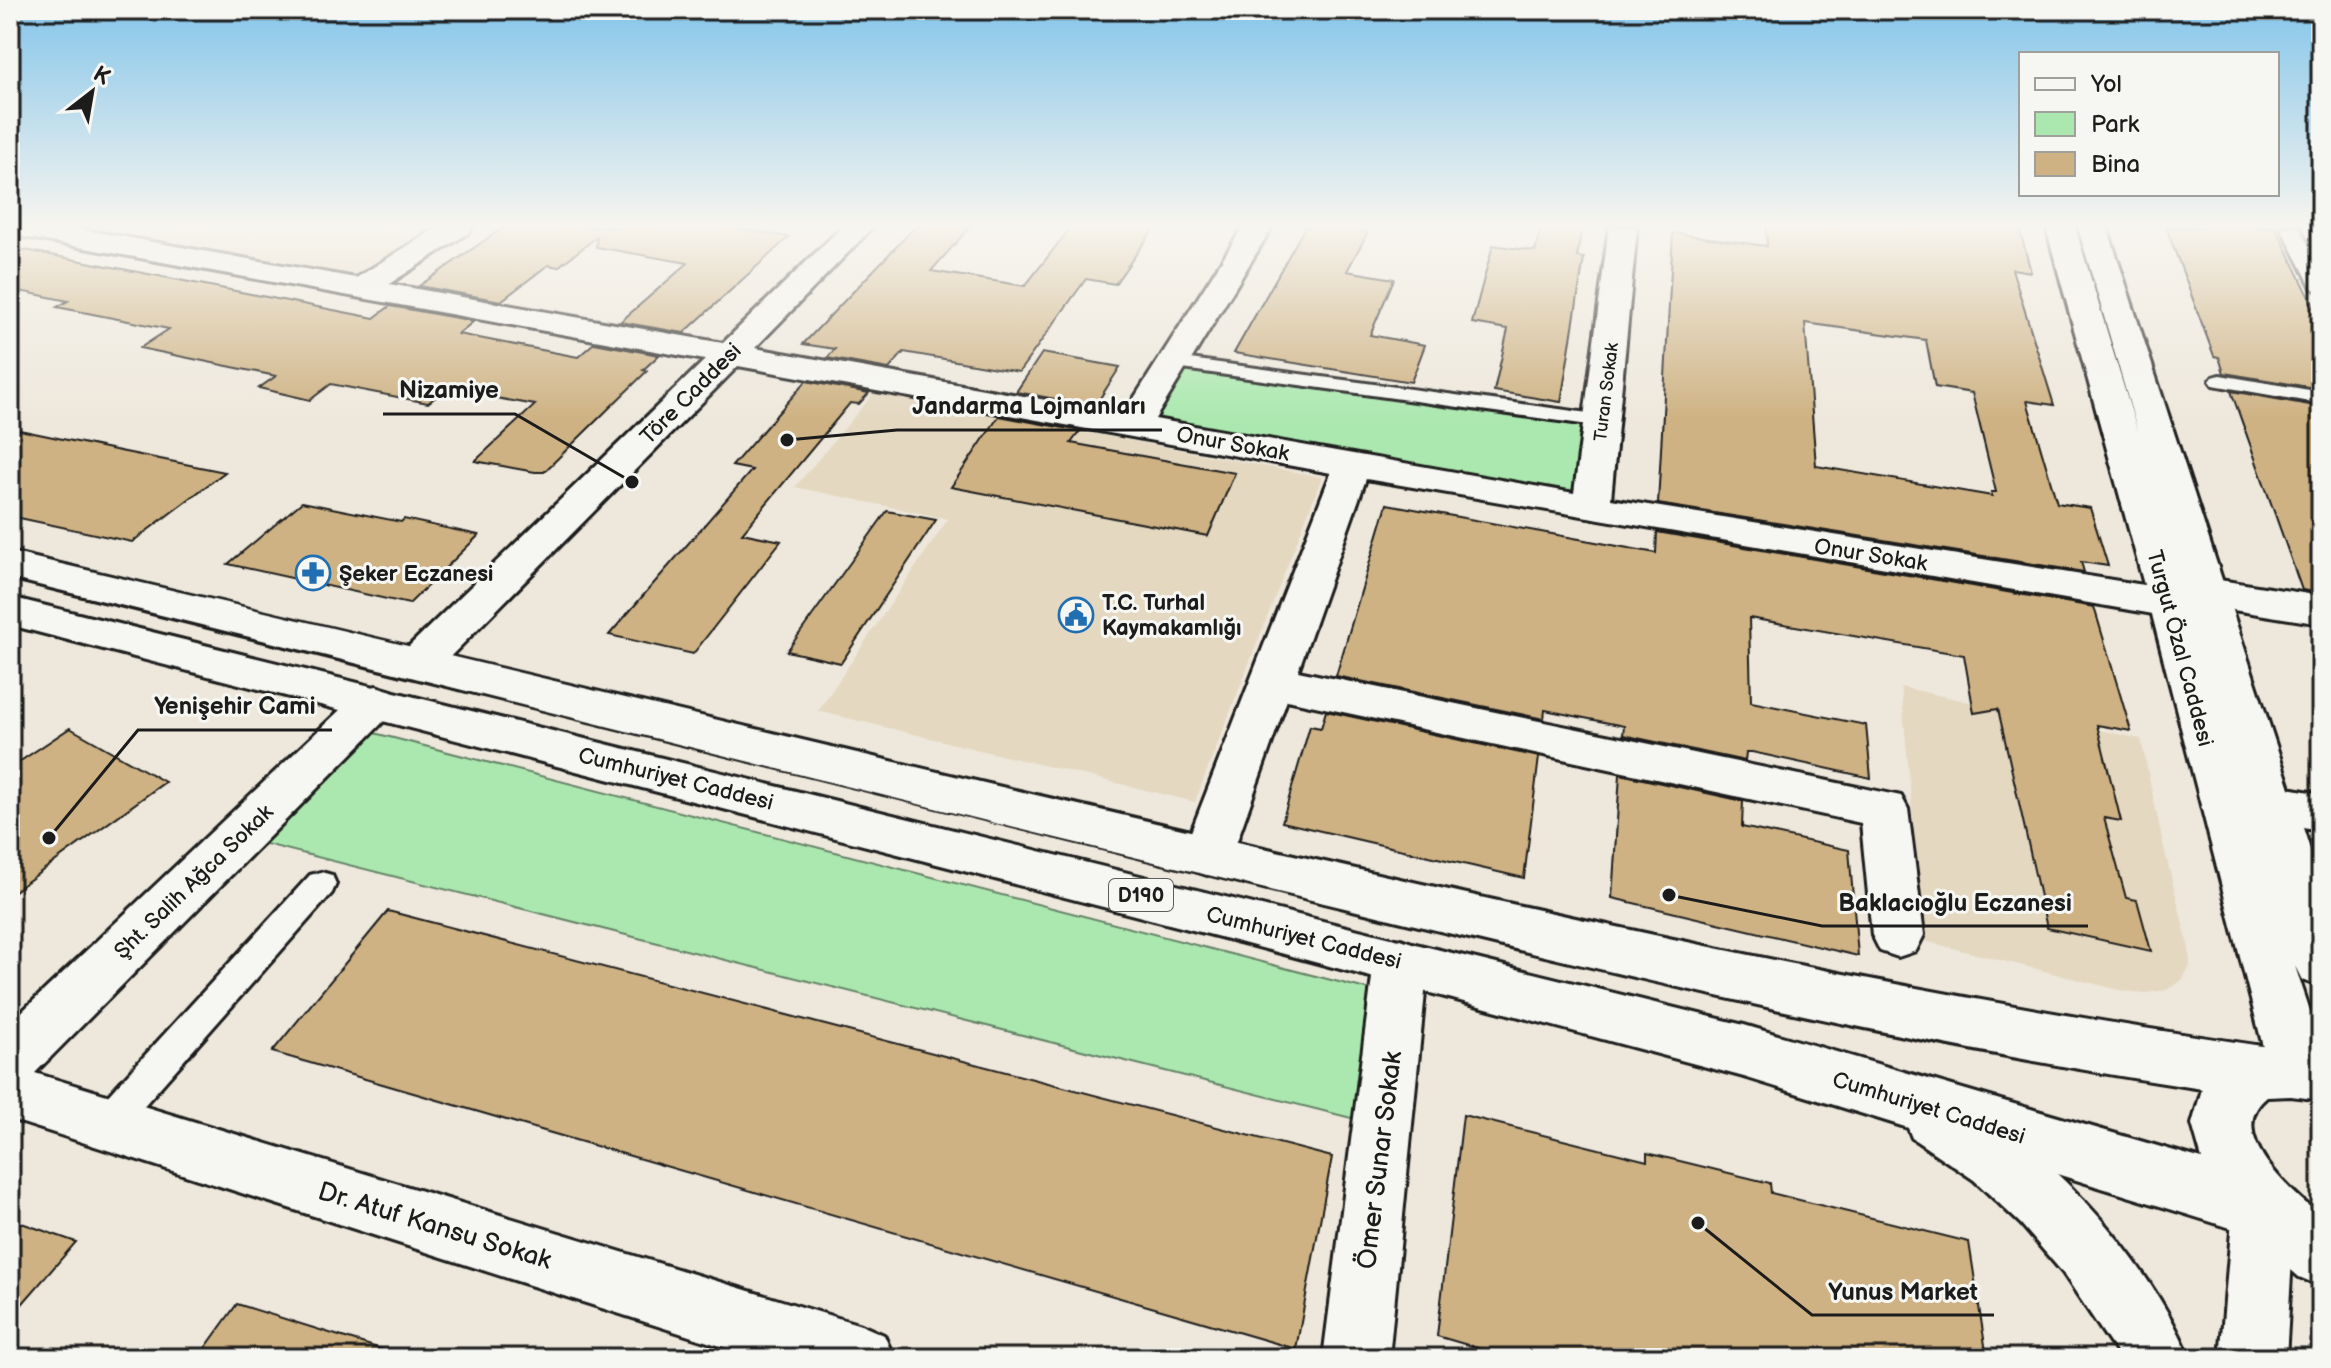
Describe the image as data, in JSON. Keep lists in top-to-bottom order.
{
  "streets": {
    "main road": [
      "Turan Sokak",
      "Töre Caddesi",
      "Onur Sokak",
      "Turgut Özal Caddesi",
      "Cumhuriyet Caddesi",
      "Şht. Salih Ağca Sokak",
      "D190",
      "Ömer Sunar Sokak",
      "Dr. Atuf Kansu Sokak"
    ]
  },
  "crossings": [
    ["Turan Sokak", "Onur Sokak"],
    ["Töre Caddesi", "Onur Sokak"],
    ["Töre Caddesi", "D190"],
    ["Onur Sokak", "Turgut Özal Caddesi"],
    ["Turgut Özal Caddesi", "Cumhuriyet Caddesi"],
    ["Turgut Özal Caddesi", "D190"],
    ["Cumhuriyet Caddesi", "Şht. Salih Ağca Sokak"],
    ["Cumhuriyet Caddesi", "D190"],
    ["Cumhuriyet Caddesi", "Ömer Sunar Sokak"]
  ],
  "places": {
    "other": [
      "Jandarma Lojmanları",
      "Nizamiye",
      "Yenişehir Cami",
      "Baklacıoğlu Eczanesi",
      "Yunus Market"
    ],
    "pharmacy": ["Şeker Eczanesi"],
    "public building": ["T.C. Turhal Kaymakamlığı"]
  },
  "legend": ["Yol", "Park", "Bina"],
  "north": "top right"
}
